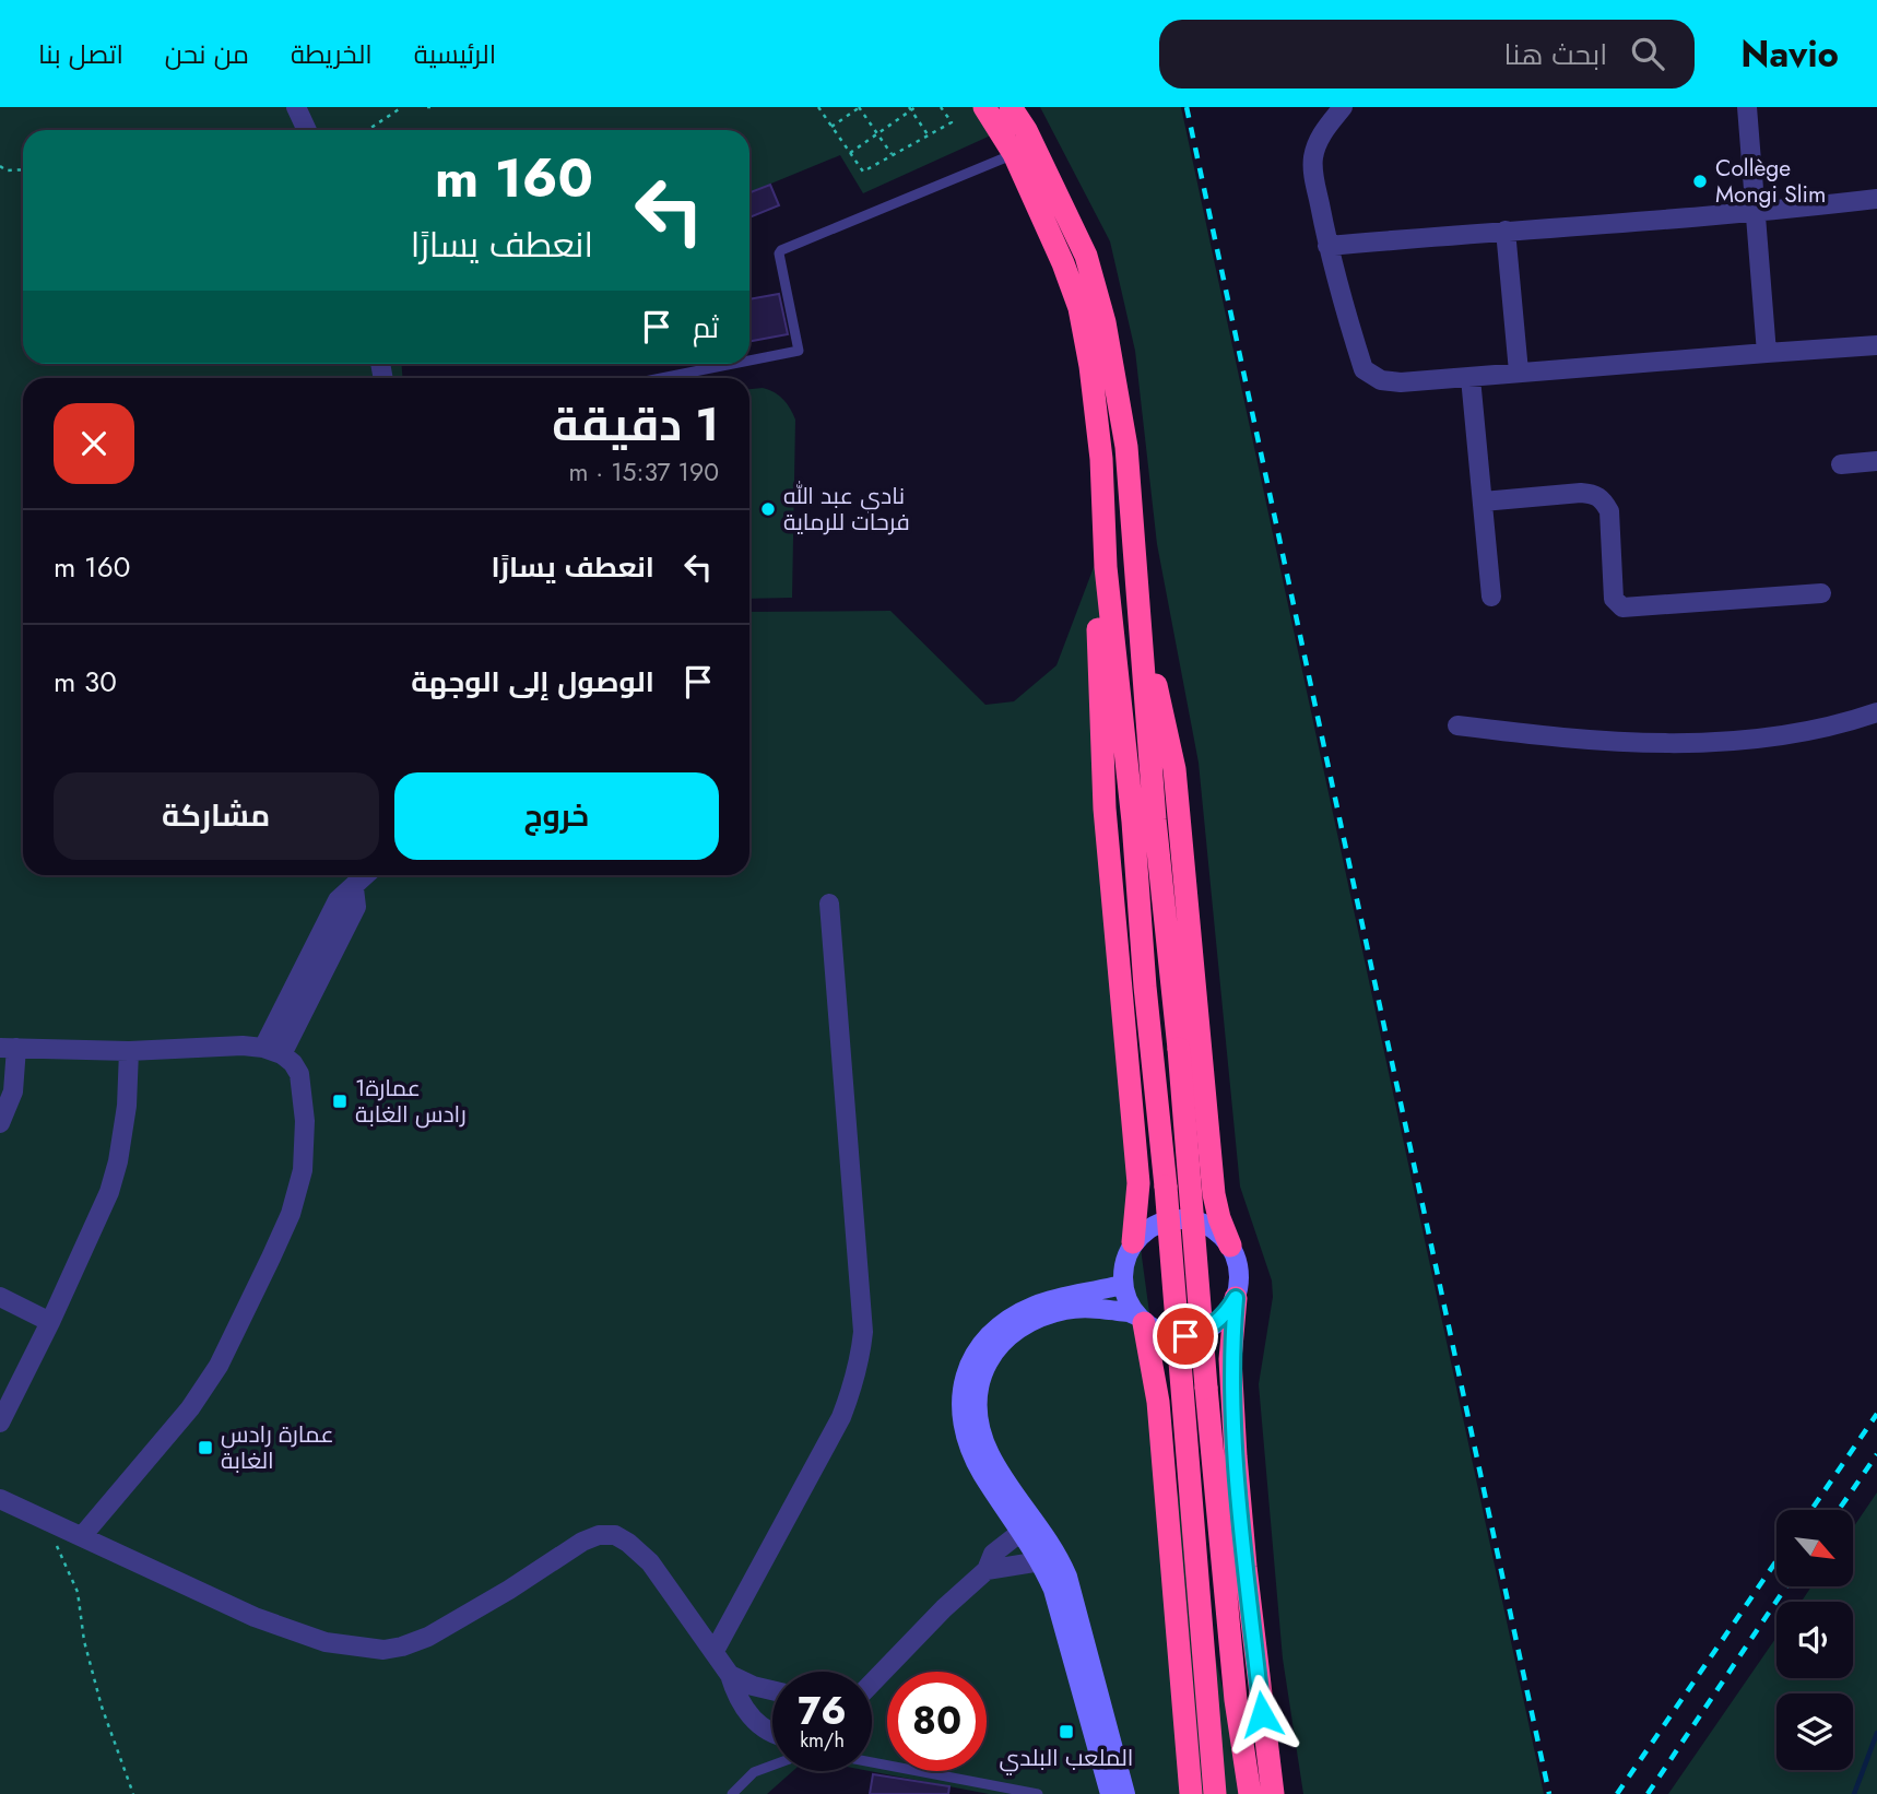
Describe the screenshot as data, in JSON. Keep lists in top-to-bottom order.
{
  "places": {
    "other": ["Collège Mongi Slim", "نادي عبد الله فرحات للرماية"],
    "transit": ["1عمارة رادس الغابة", "عمارة رادس الغابة", "الملعب البلدي"]
  },
  "north": "bottom right",
  "page": {
    "header": "Navio",
    "search": "ابحث هنا",
    "nav": [
      "الرئيسية",
      "الخريطة",
      "من نحن",
      "اتصل بنا"
    ],
    "turn": ["160 m", "انعطف يسارًا"],
    "then": "ثم",
    "heading": ["1 دقيقة", "190 m · 15:37"],
    "list": [
      {
        "name": "انعطف يسارًا",
        "value": "160 m"
      },
      {
        "name": "الوصول إلى الوجهة",
        "value": "30 m"
      }
    ],
    "buttons": ["خروج", "مشاركة"],
    "speed": "76 km/h",
    "limit": "80"
  }
}
